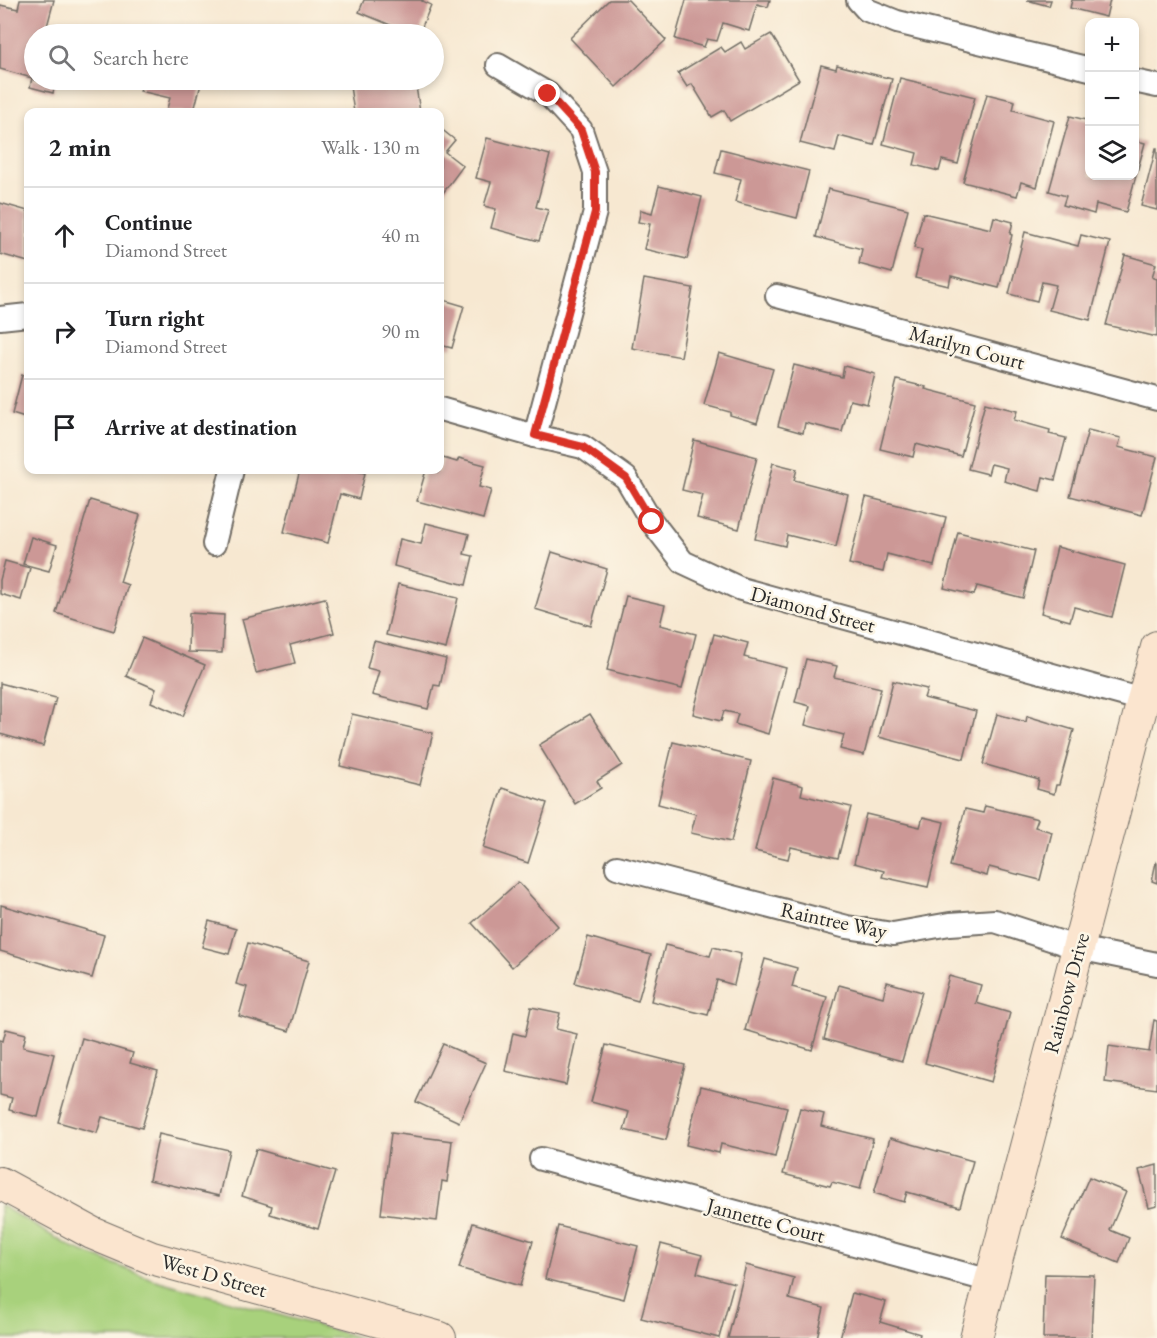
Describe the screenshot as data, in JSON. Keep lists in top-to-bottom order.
{
  "streets": {
    "street": [
      "Marilyn Court",
      "Diamond Street",
      "Raintree Way",
      "Rainbow Drive",
      "Jannette Court",
      "West D Street"
    ]
  },
  "crossings": [
    ["Diamond Street", "Rainbow Drive"],
    ["Raintree Way", "Rainbow Drive"],
    ["Rainbow Drive", "Jannette Court"]
  ],
  "page": {
    "map_buttons": ["+", "−"],
    "search": "Search here",
    "heading": ["2 min", "Walk · 130 m"],
    "list": [
      ["Continue", "Diamond Street", "40 m"],
      ["Turn right", "Diamond Street", "90 m"],
      "Arrive at destination"
    ]
  }
}
